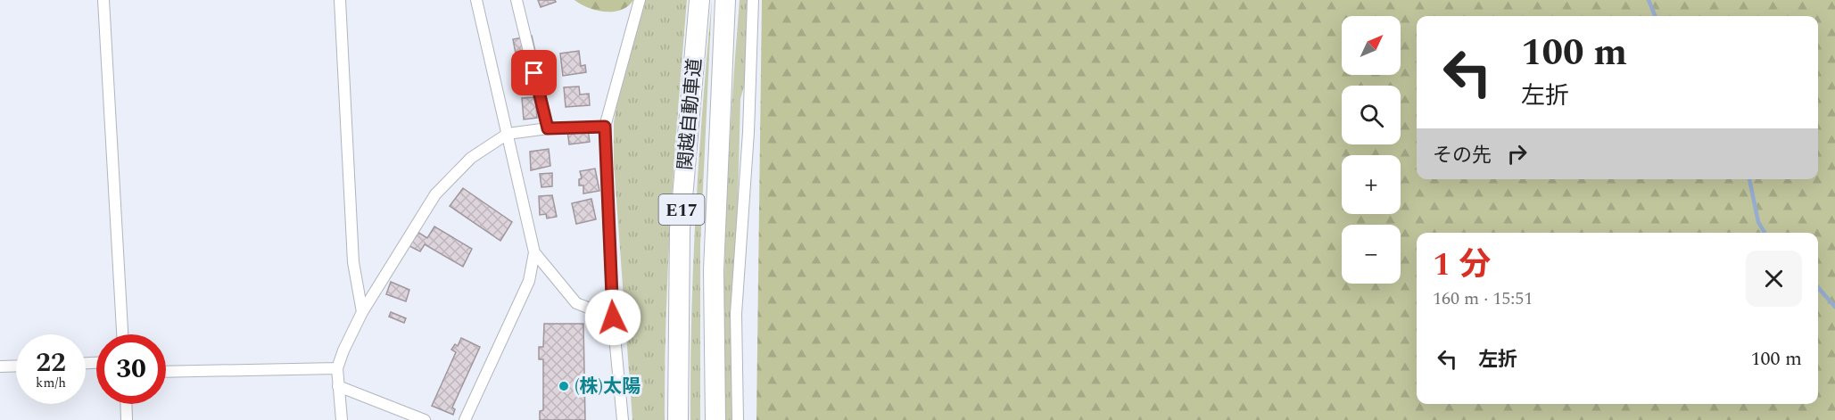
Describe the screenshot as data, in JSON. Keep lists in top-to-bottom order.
{
  "streets": {
    "highway": ["関越自動車道", "E17"]
  },
  "places": ["(株)太陽"],
  "north": "top right",
  "page": {
    "map_buttons": ["+", "−"],
    "turn": ["100 m", "左折"],
    "then": "その先",
    "heading": ["1 分", "160 m · 15:51"],
    "list": [
      {
        "name": "左折",
        "value": "100 m"
      }
    ],
    "speed": "22 km/h",
    "limit": "30"
  }
}
